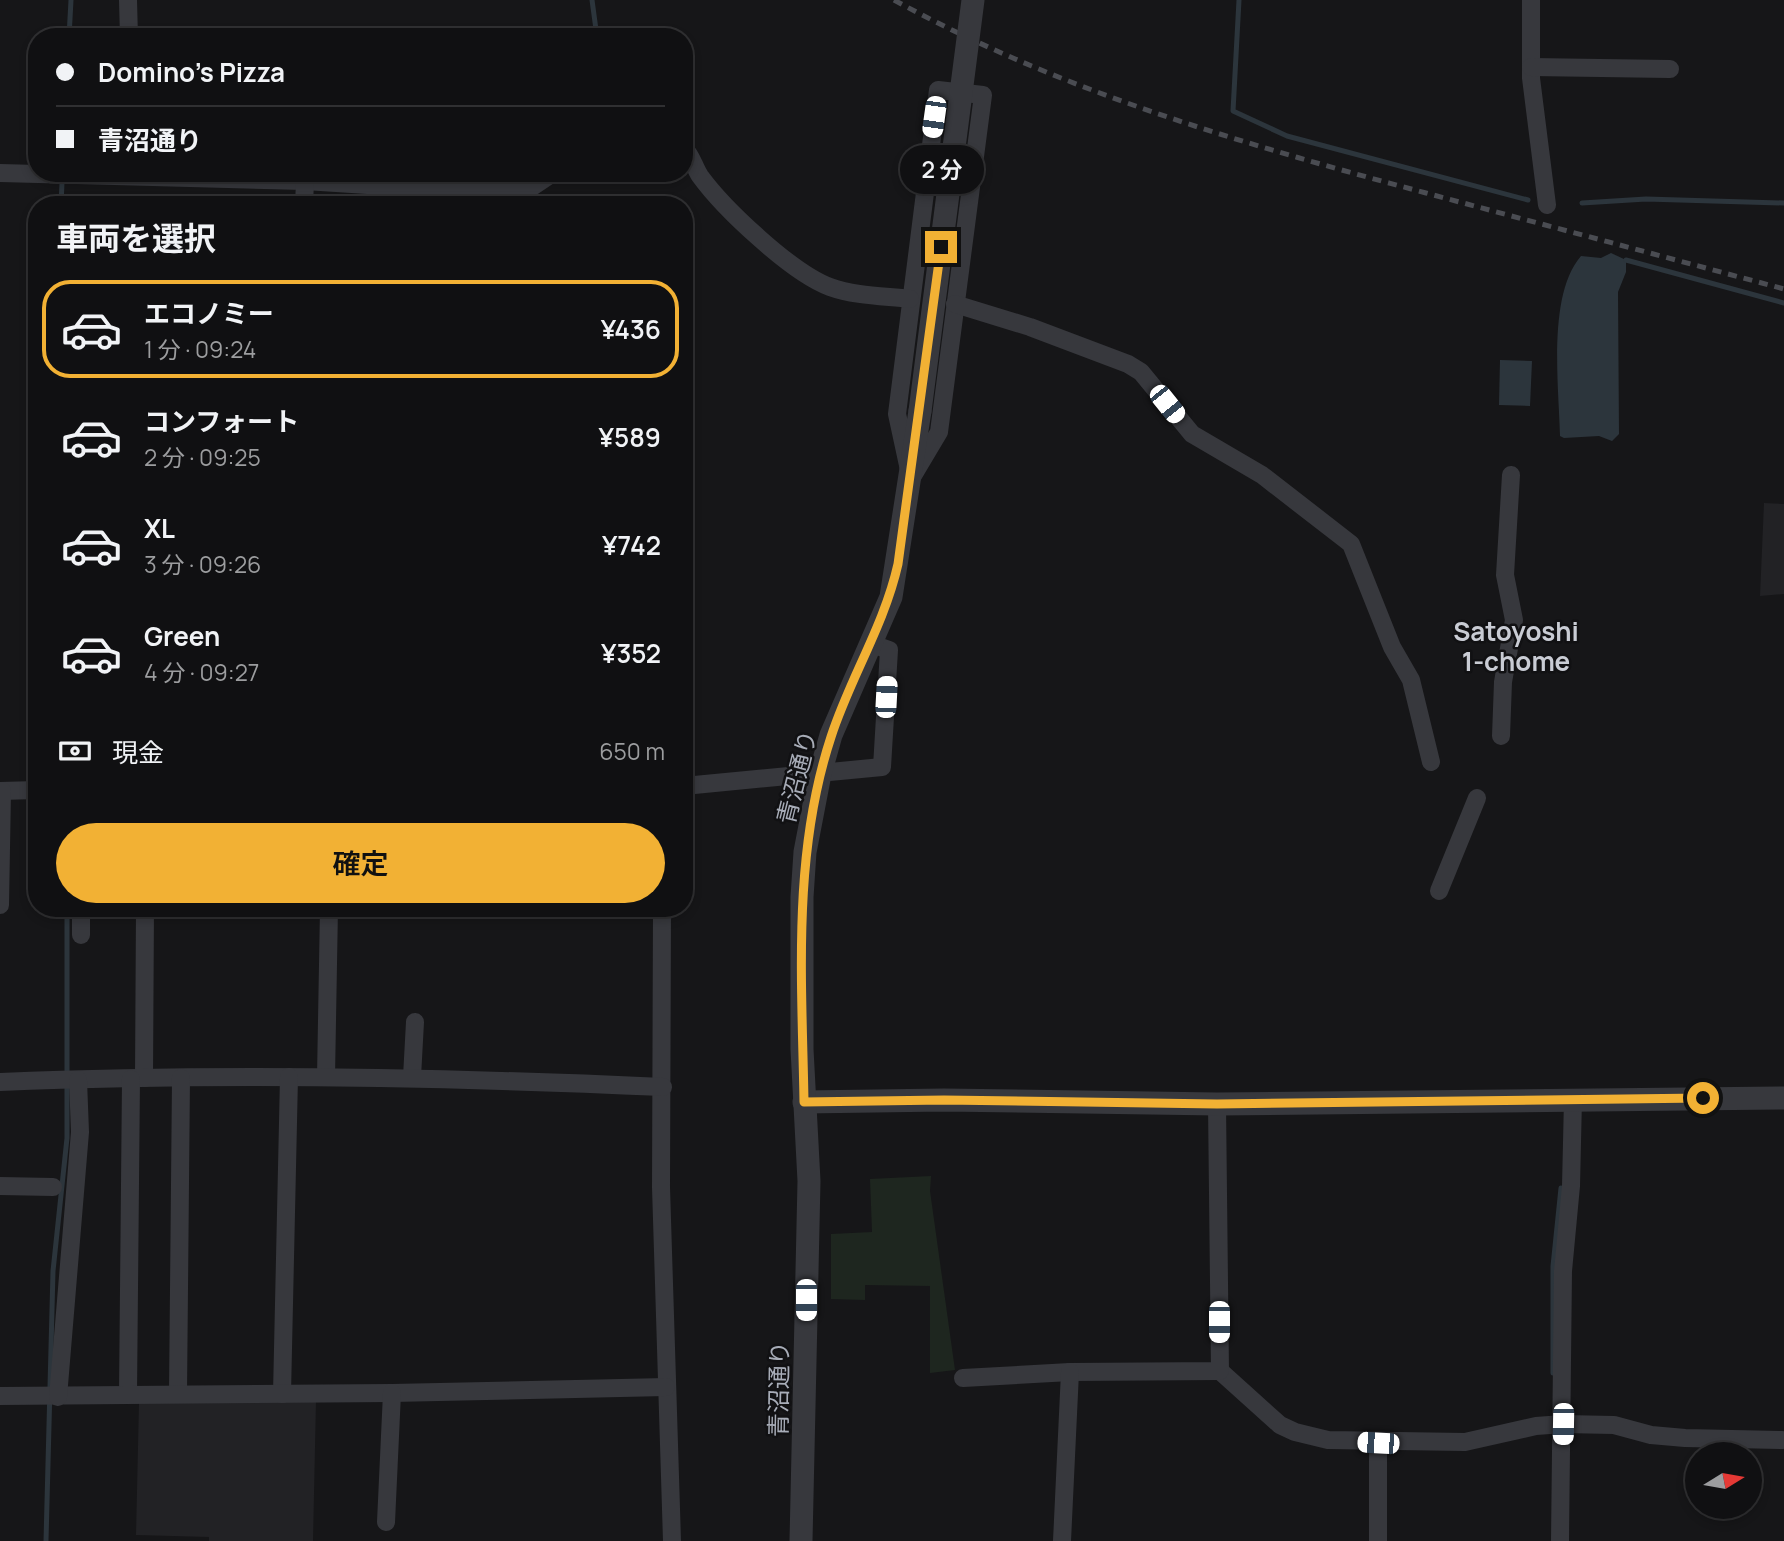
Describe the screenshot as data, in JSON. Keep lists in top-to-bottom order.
{
  "streets": {
    "street": ["青沼通り"]
  },
  "districts": ["Satoyoshi 1-chome"],
  "north": "right",
  "page": {
    "banner": ["Domino's Pizza", "青沼通り"],
    "bubble": "2 分",
    "heading": "車両を選択",
    "list": [
      {
        "name": "エコノミー",
        "note": "1 分 · 09:24",
        "value": "¥436"
      },
      {
        "name": "コンフォート",
        "note": "2 分 · 09:25",
        "value": "¥589"
      },
      {
        "name": "XL",
        "note": "3 分 · 09:26",
        "value": "¥742"
      },
      {
        "name": "Green",
        "note": "4 分 · 09:27",
        "value": "¥352"
      }
    ],
    "pay": ["現金", "650 m"],
    "buttons": "確定"
  }
}
